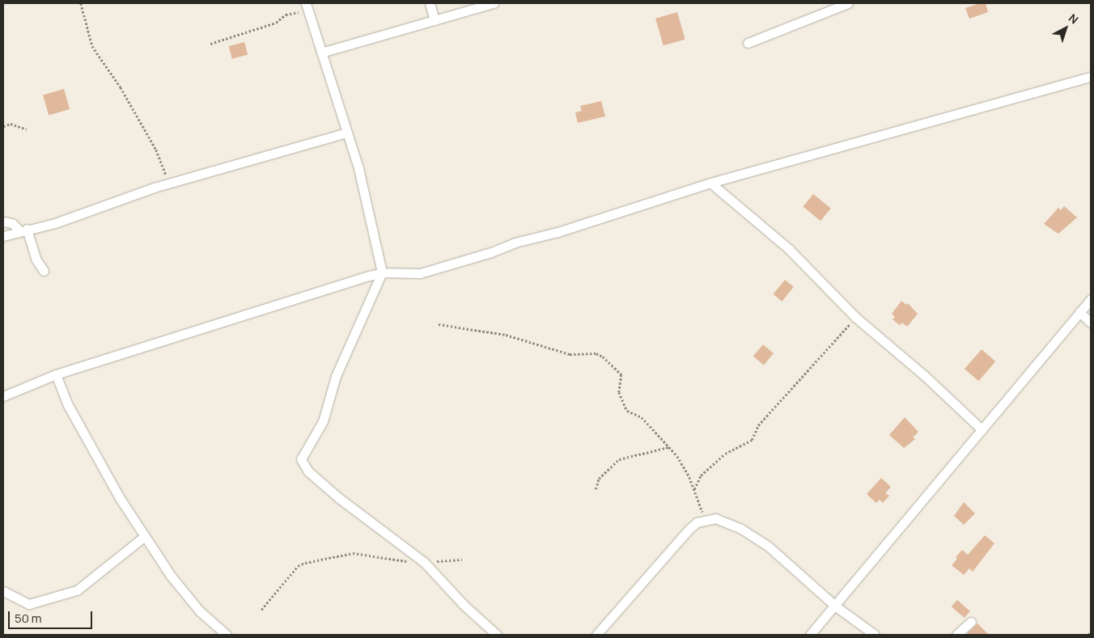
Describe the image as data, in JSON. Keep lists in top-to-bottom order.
{
  "scale_bar": "50 m",
  "north": "top right"
}
